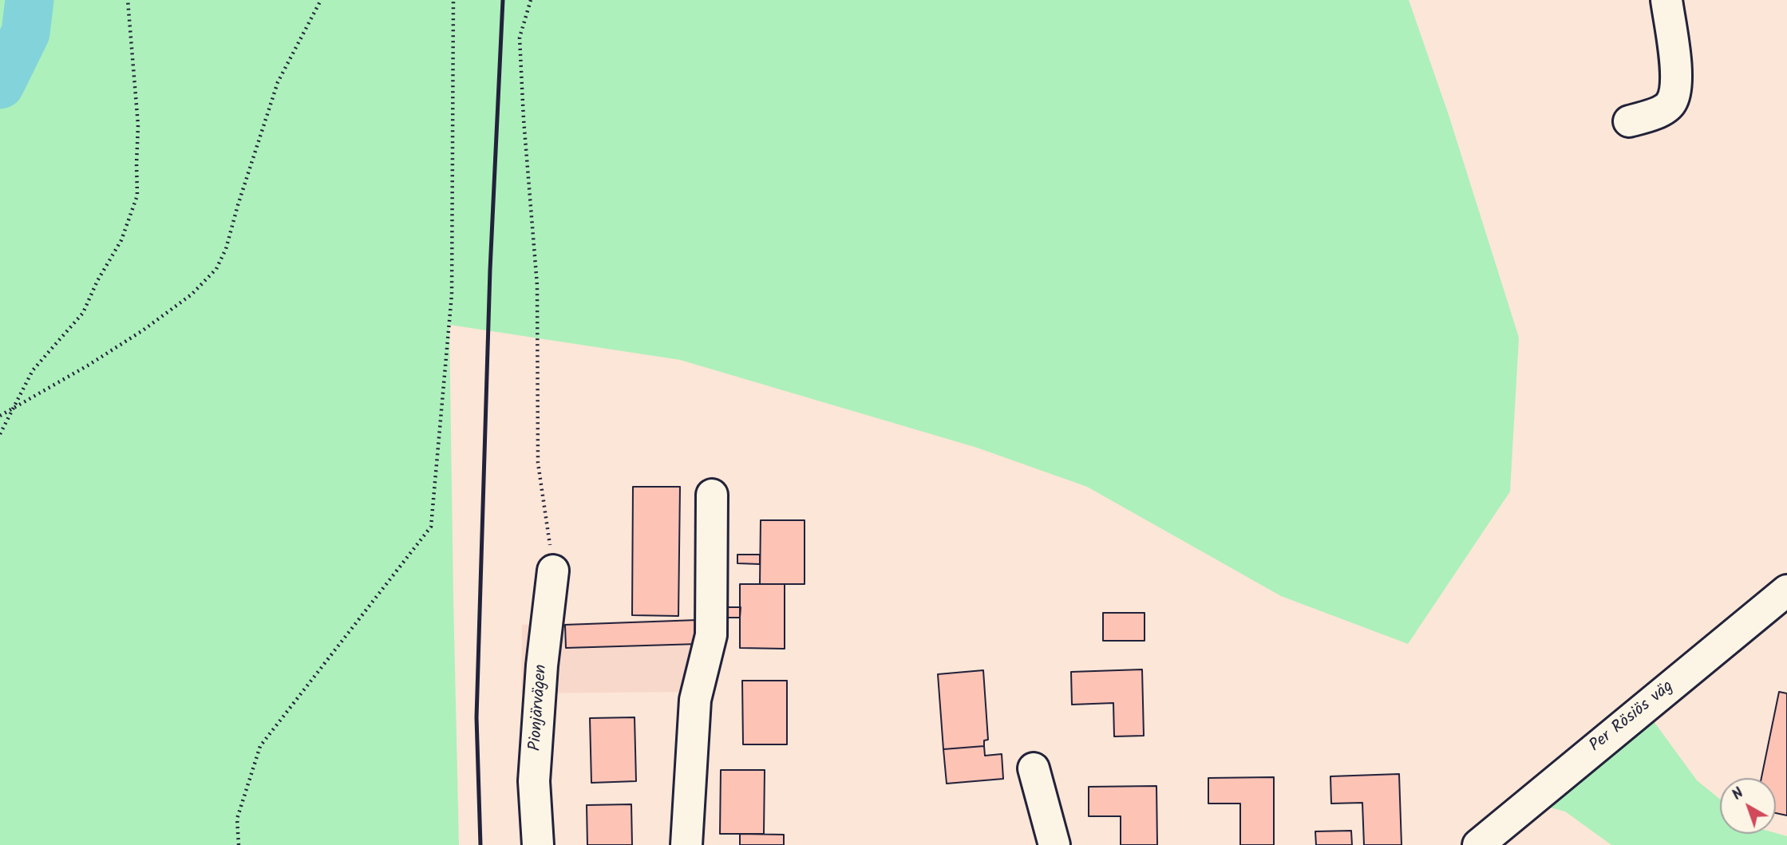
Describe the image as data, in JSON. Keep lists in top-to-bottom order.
{
  "streets": {
    "street": ["Pionjärvägen", "Per Rösiös väg"]
  },
  "north": "top left"
}
